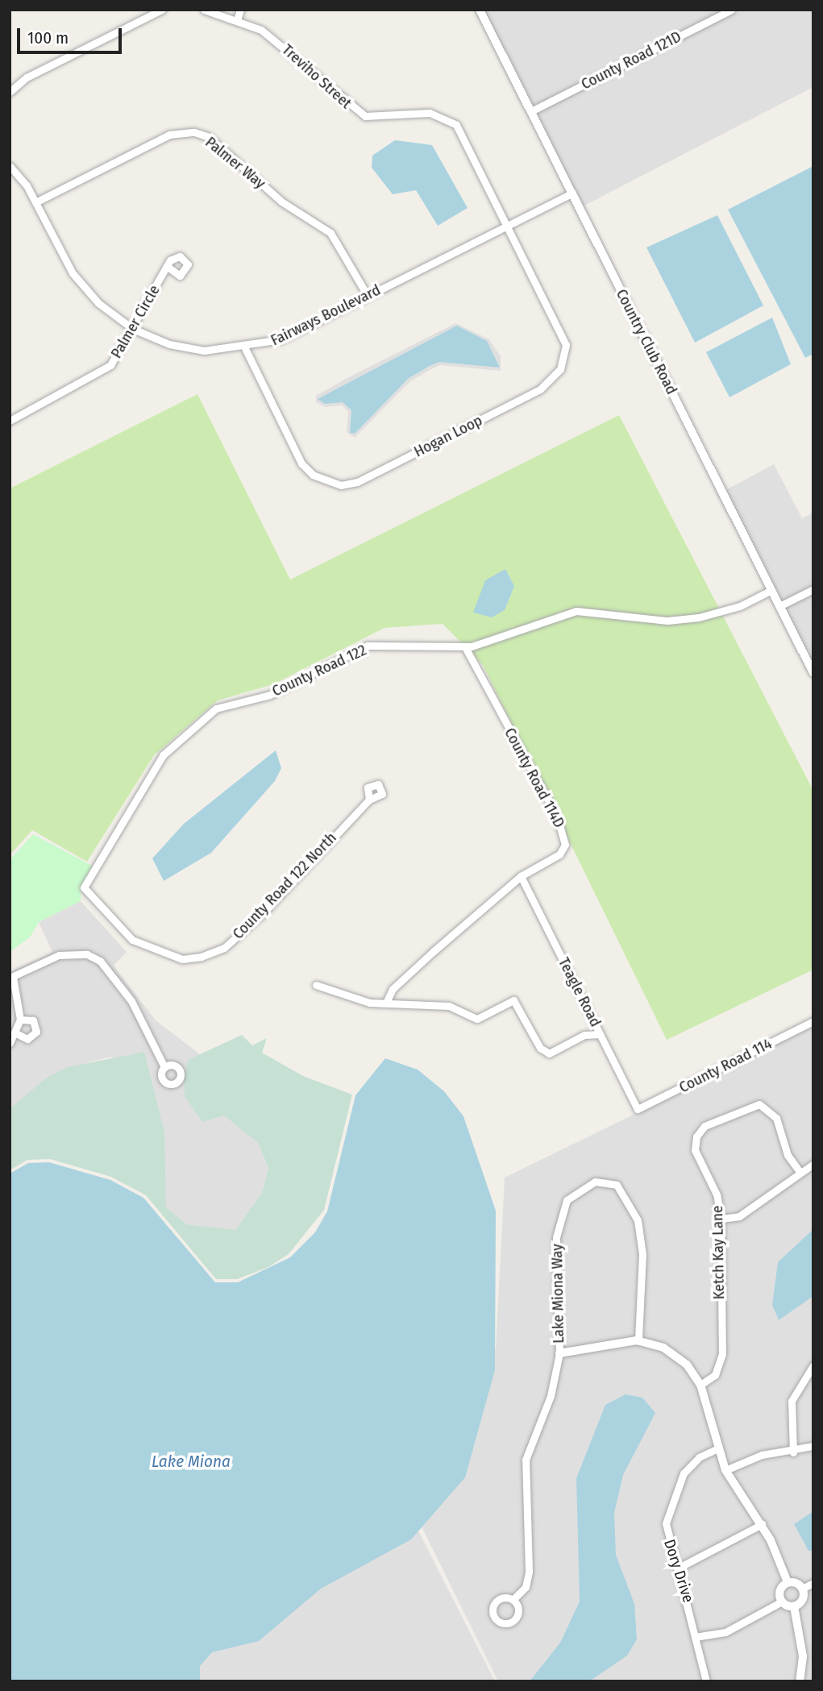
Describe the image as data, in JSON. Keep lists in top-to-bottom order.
{
  "streets": {
    "street": [
      "County Road 121D",
      "Treviho Street",
      "Palmer Way",
      "Fairways Boulevard",
      "Palmer Circle",
      "Country Club Road",
      "Hogan Loop",
      "County Road 122",
      "County Road 114D",
      "County Road 122 North",
      "Teagle Road",
      "County Road 114",
      "Ketch Kay Lane",
      "Lake Miona Way",
      "Dory Drive"
    ]
  },
  "crossings": [
    ["County Road 121D", "Country Club Road"],
    ["Treviho Street", "Fairways Boulevard"],
    ["Treviho Street", "Hogan Loop"],
    ["Palmer Way", "Fairways Boulevard"],
    ["Fairways Boulevard", "Palmer Circle"],
    ["Fairways Boulevard", "Country Club Road"],
    ["Fairways Boulevard", "Hogan Loop"],
    ["Country Club Road", "County Road 122"],
    ["County Road 122", "County Road 114D"],
    ["County Road 122", "County Road 122 North"],
    ["County Road 114D", "Teagle Road"],
    ["Teagle Road", "County Road 114"]
  ],
  "water": ["Lake Miona"],
  "scale_bar": "100 m"
}
